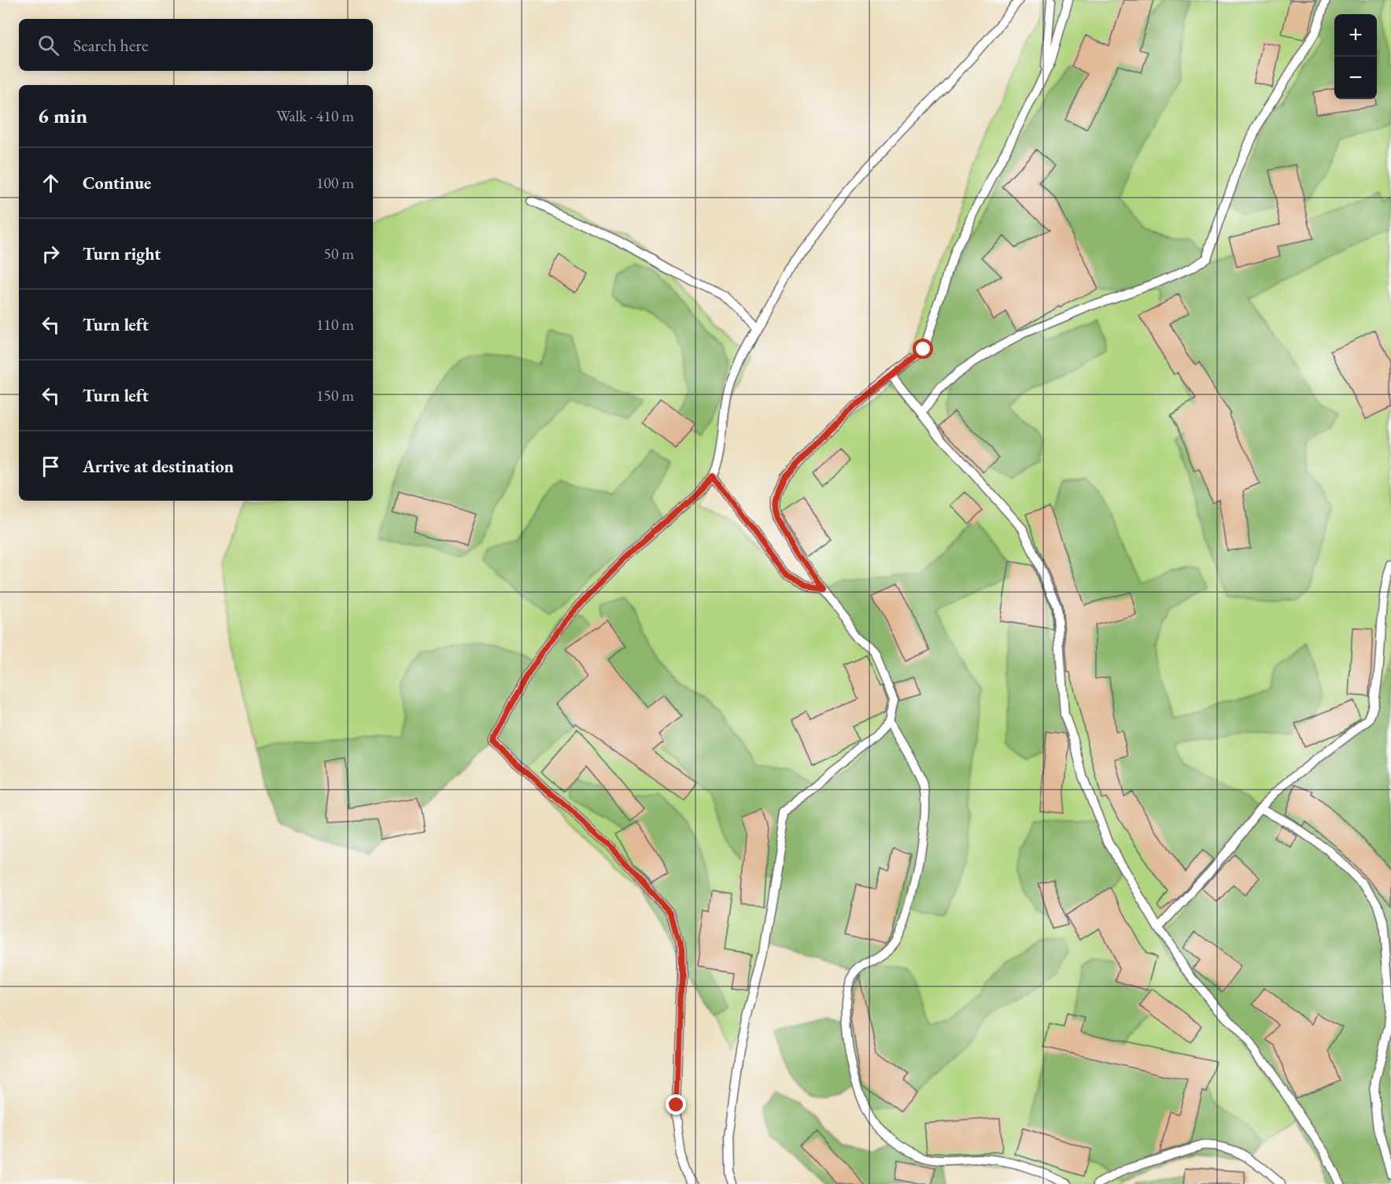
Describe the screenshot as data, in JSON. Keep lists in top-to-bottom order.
{
  "page": {
    "map_buttons": ["+", "−"],
    "search": "Search here",
    "heading": ["6 min", "Walk · 410 m"],
    "list": [
      ["Continue", "100 m"],
      ["Turn right", "50 m"],
      ["Turn left", "110 m"],
      ["Turn left", "150 m"],
      "Arrive at destination"
    ]
  }
}
